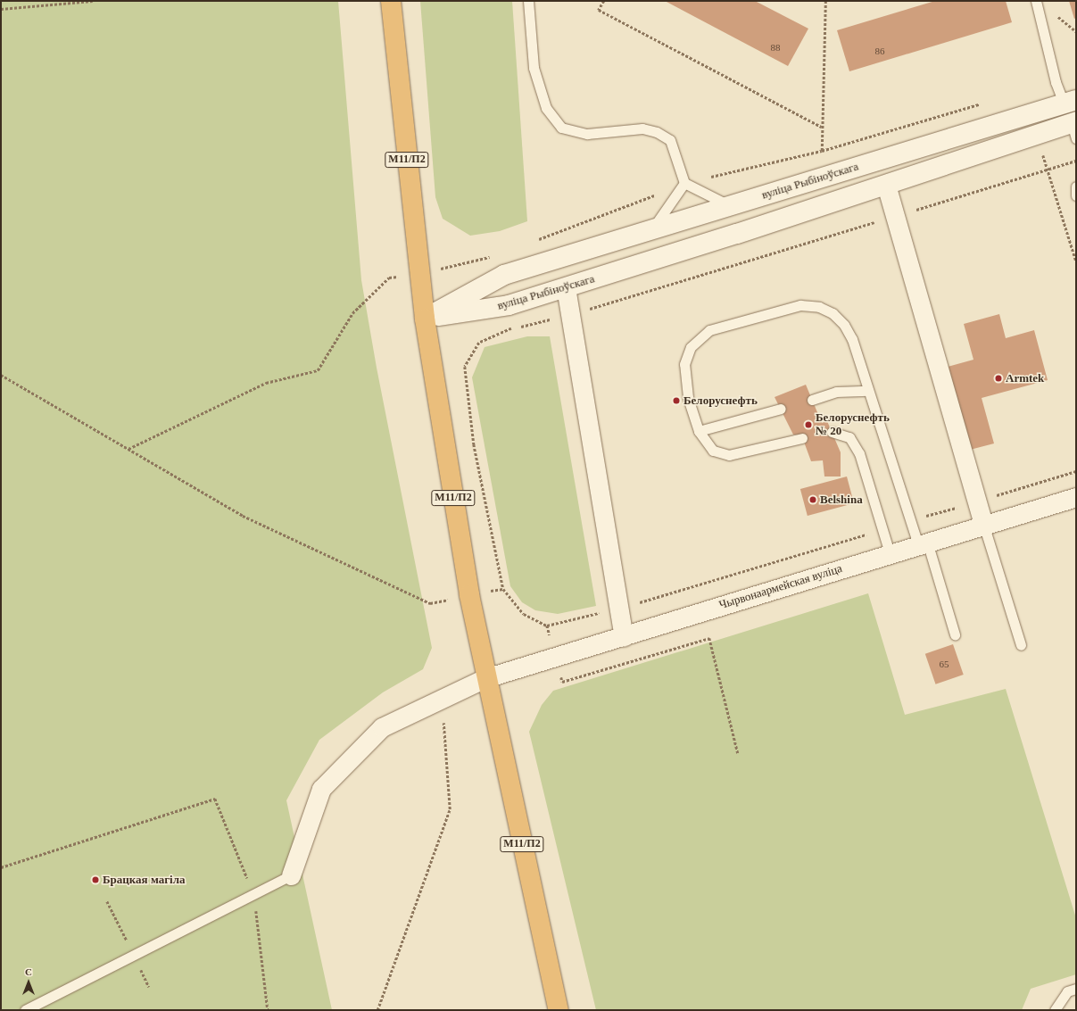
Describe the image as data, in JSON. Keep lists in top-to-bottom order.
{
  "streets": {
    "highway": ["М11/П2"],
    "main road": ["вуліца Рыбіноўскага"],
    "street": ["Чырвонаармейская вуліца"]
  },
  "crossings": [
    ["М11/П2", "вуліца Рыбіноўскага"],
    ["М11/П2", "Чырвонаармейская вуліца"]
  ],
  "places": [
    "Armtek",
    "Белоруснефть",
    "Белоруснефть № 20",
    "Belshina",
    "Брацкая магіла"
  ],
  "house_numbers": ["88", "86", "65"],
  "north": "top"
}
